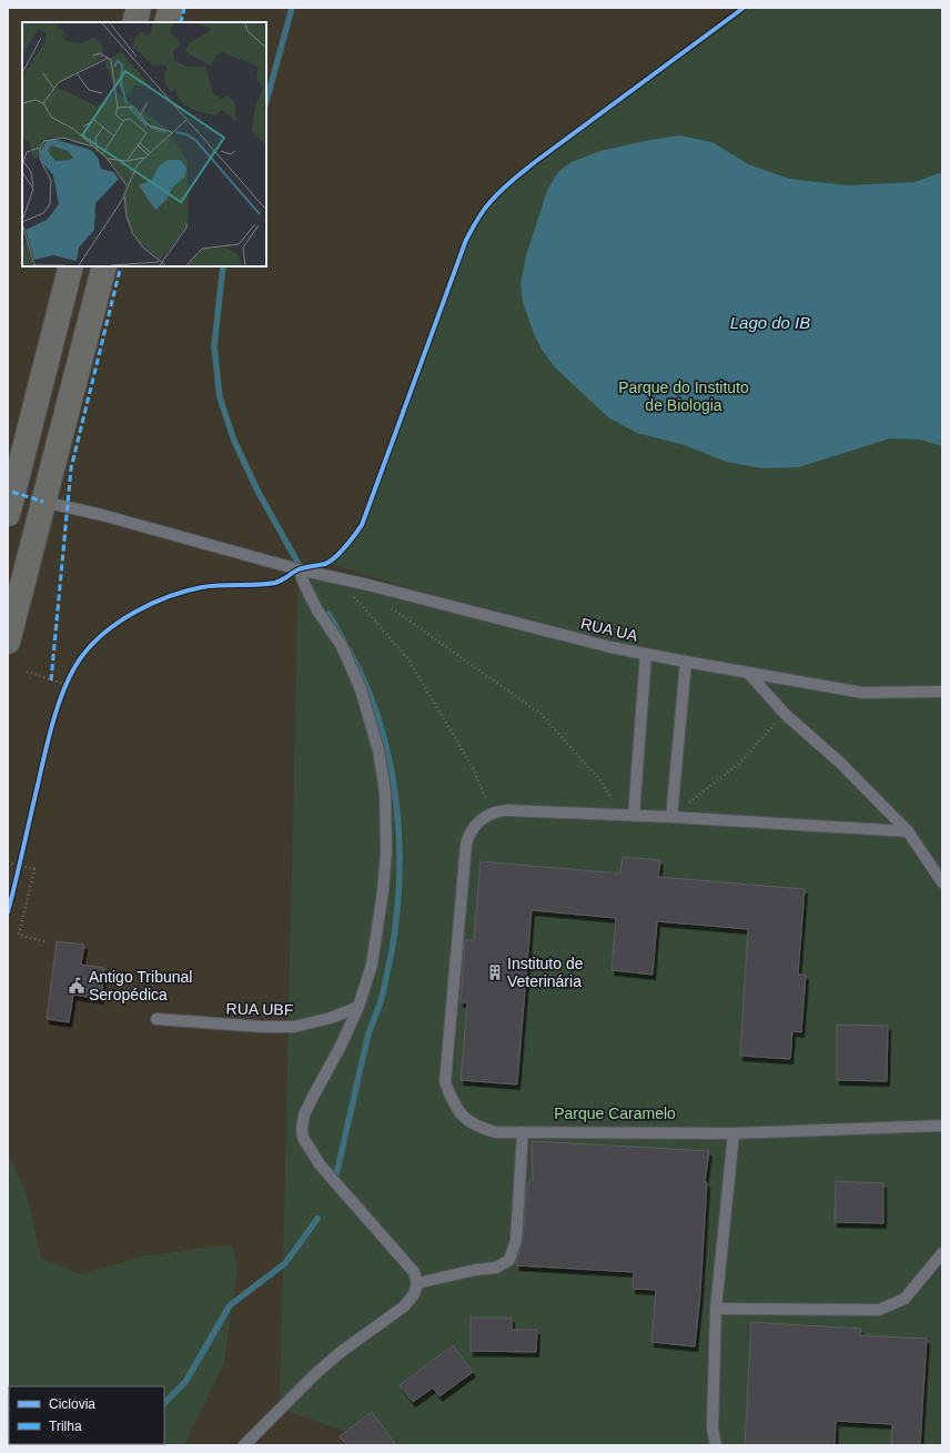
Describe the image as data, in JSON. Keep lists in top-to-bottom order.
{
  "streets": {
    "lane": ["RUA UA", "RUA UBF"]
  },
  "water": ["Lago do IB"],
  "parks": ["Parque do Instituto de Biologia", "Parque Caramelo"],
  "places": {
    "building": ["Instituto de Veterinária"],
    "public building": ["Antigo Tribunal Seropédica"]
  },
  "legend": ["Ciclovia", "Trilha"]
}
